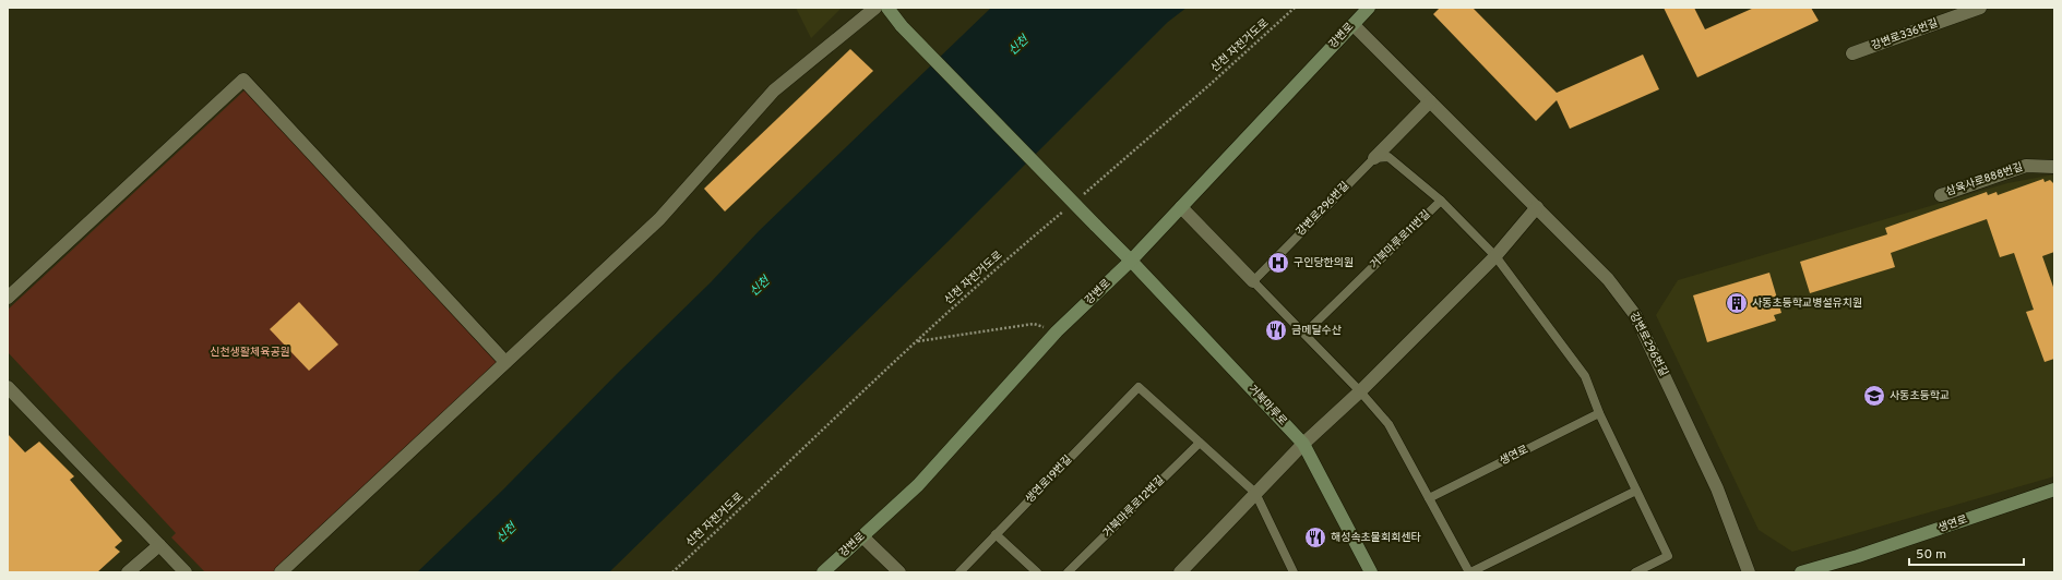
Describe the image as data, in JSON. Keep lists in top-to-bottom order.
{
  "streets": {
    "street": [
      "강변로336번길",
      "강변로",
      "삼육사로888번길",
      "강변로296번길",
      "거북마루로",
      "생연로"
    ],
    "lane": ["거북마루로11번길", "생연로19번길", "거북마루로12번길"],
    "path": ["신천 자전거도로"]
  },
  "crossings": [
    ["강변로", "강변로296번길"],
    ["강변로", "거북마루로"],
    ["생연로19번길", "거북마루로12번길"]
  ],
  "water": ["신천"],
  "parks": ["신천생활체육공원"],
  "places": {
    "hospital": ["구인당한의원"],
    "building": ["사동초등학교병설유치원"],
    "restaurant": ["금메달수산", "해성속초물회회센타"],
    "school or university": ["사동초등학교"]
  },
  "scale_bar": "50 m"
}
